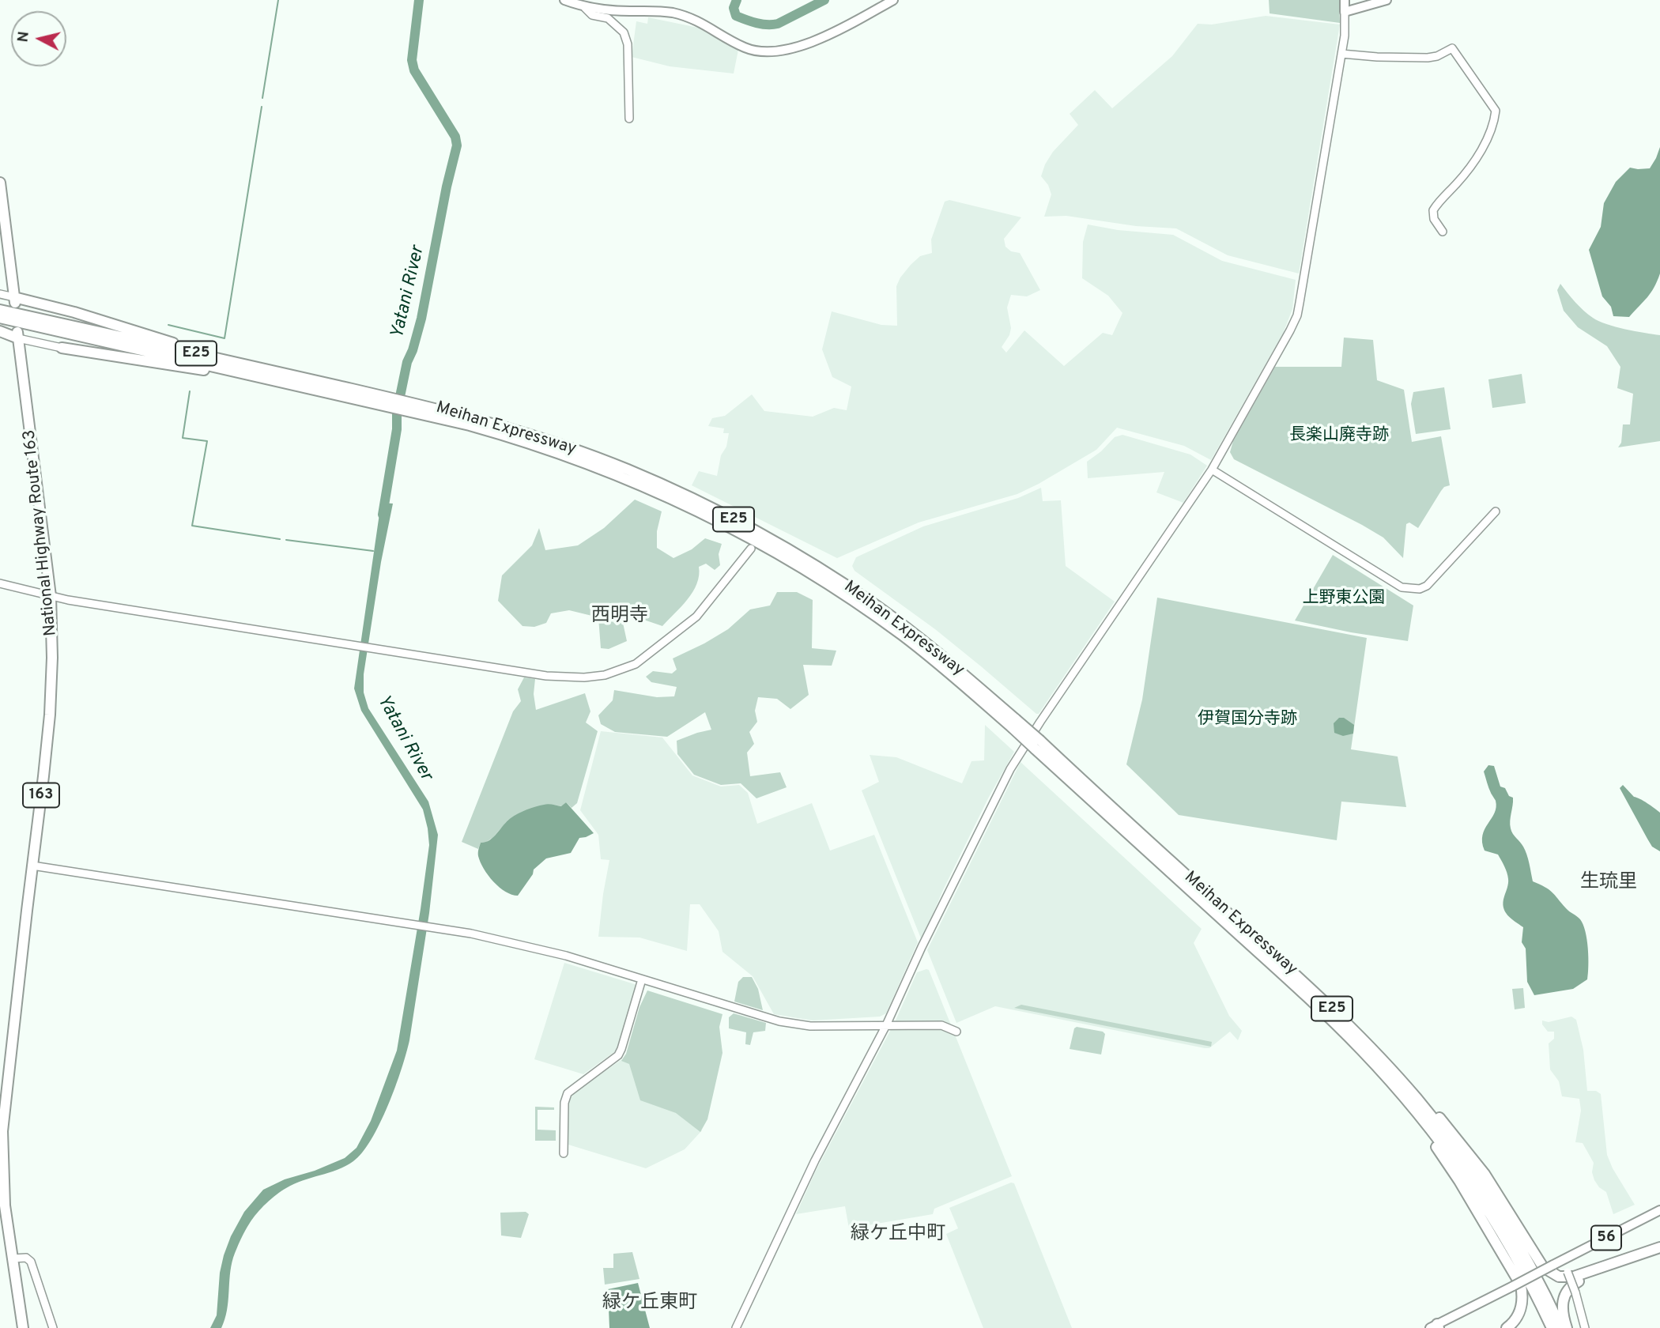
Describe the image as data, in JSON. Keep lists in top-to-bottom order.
{
  "streets": {
    "highway": [
      "E25",
      "Meihan Expressway",
      "National Highway Route 163",
      "163"
    ],
    "main road": ["56"]
  },
  "districts": [
    "西明寺",
    "生琉里",
    "緑ケ丘中町",
    "緑ケ丘東町"
  ],
  "water": ["Yatani River"],
  "parks": ["長楽山廃寺跡", "上野東公園", "伊賀国分寺跡"],
  "north": "left"
}
